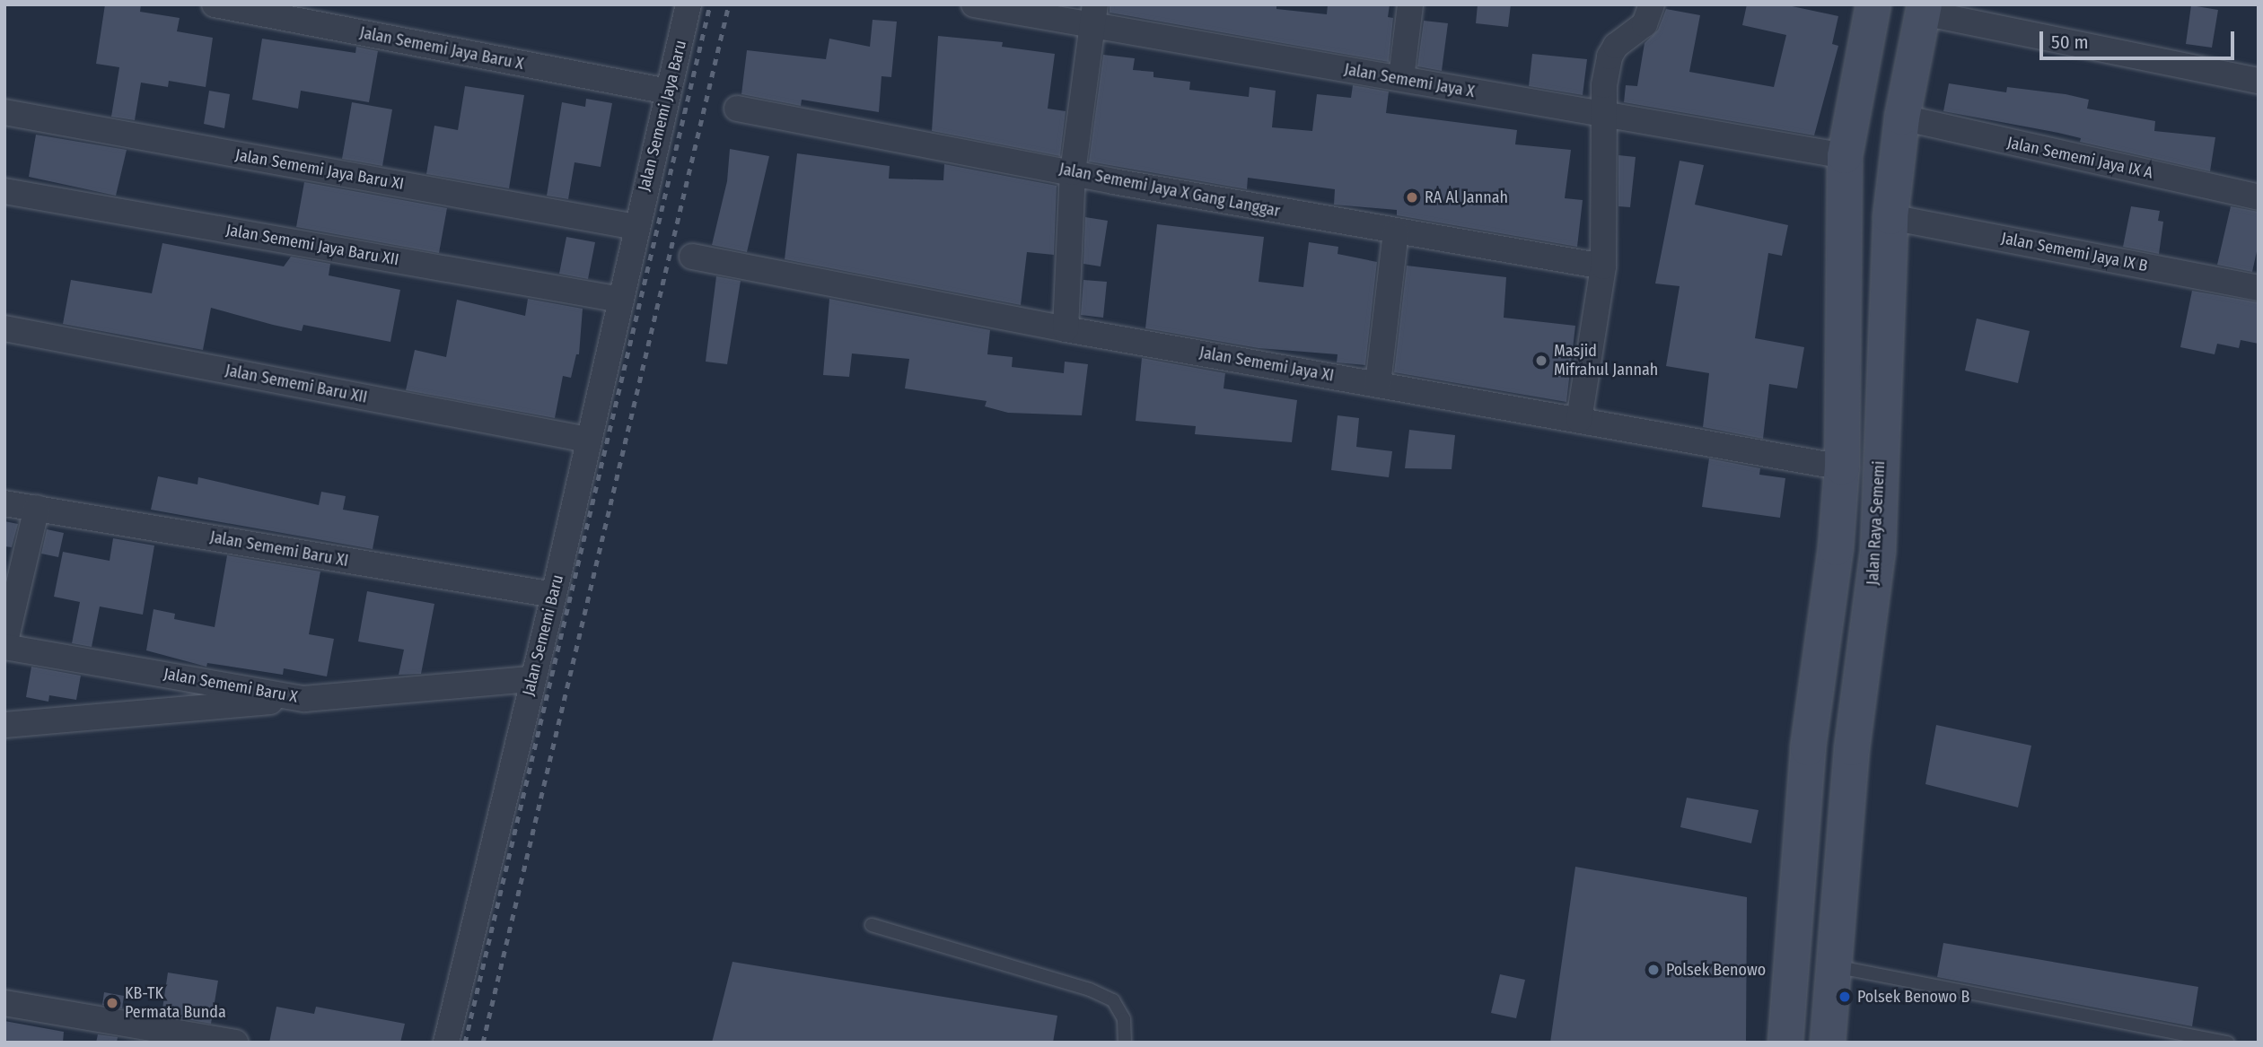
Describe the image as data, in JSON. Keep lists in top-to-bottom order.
{
  "streets": {
    "main road": ["Jalan Raya Sememi"],
    "street": [
      "Jalan Sememi Jaya Baru X",
      "Jalan Sememi Jaya X",
      "Jalan Sememi Jaya Baru",
      "Jalan Sememi Jaya IX A",
      "Jalan Sememi Jaya Baru XI",
      "Jalan Sememi Jaya X Gang Langgar",
      "Jalan Sememi Jaya Baru XII",
      "Jalan Sememi Jaya IX B",
      "Jalan Sememi Jaya XI",
      "Jalan Sememi Baru XII",
      "Jalan Sememi Baru XI",
      "Jalan Sememi Baru",
      "Jalan Sememi Baru X"
    ]
  },
  "crossings": [
    ["Jalan Sememi Jaya Baru X", "Jalan Sememi Jaya Baru"],
    ["Jalan Sememi Jaya Baru", "Jalan Sememi Jaya Baru XI"],
    ["Jalan Sememi Jaya Baru", "Jalan Sememi Baru"],
    ["Jalan Sememi Jaya IX A", "Jalan Raya Sememi"],
    ["Jalan Sememi Jaya Baru XI", "Jalan Sememi Baru"],
    ["Jalan Sememi Jaya Baru XII", "Jalan Sememi Baru"],
    ["Jalan Sememi Jaya IX B", "Jalan Raya Sememi"],
    ["Jalan Sememi Baru XII", "Jalan Sememi Baru"],
    ["Jalan Sememi Baru XI", "Jalan Sememi Baru"],
    ["Jalan Sememi Baru", "Jalan Sememi Baru X"]
  ],
  "places": [
    "RA Al Jannah",
    "Masjid Mifrahul Jannah",
    "Polsek Benowo",
    "Polsek Benowo B",
    "KB-TK Permata Bunda"
  ],
  "scale_bar": "50 m"
}
